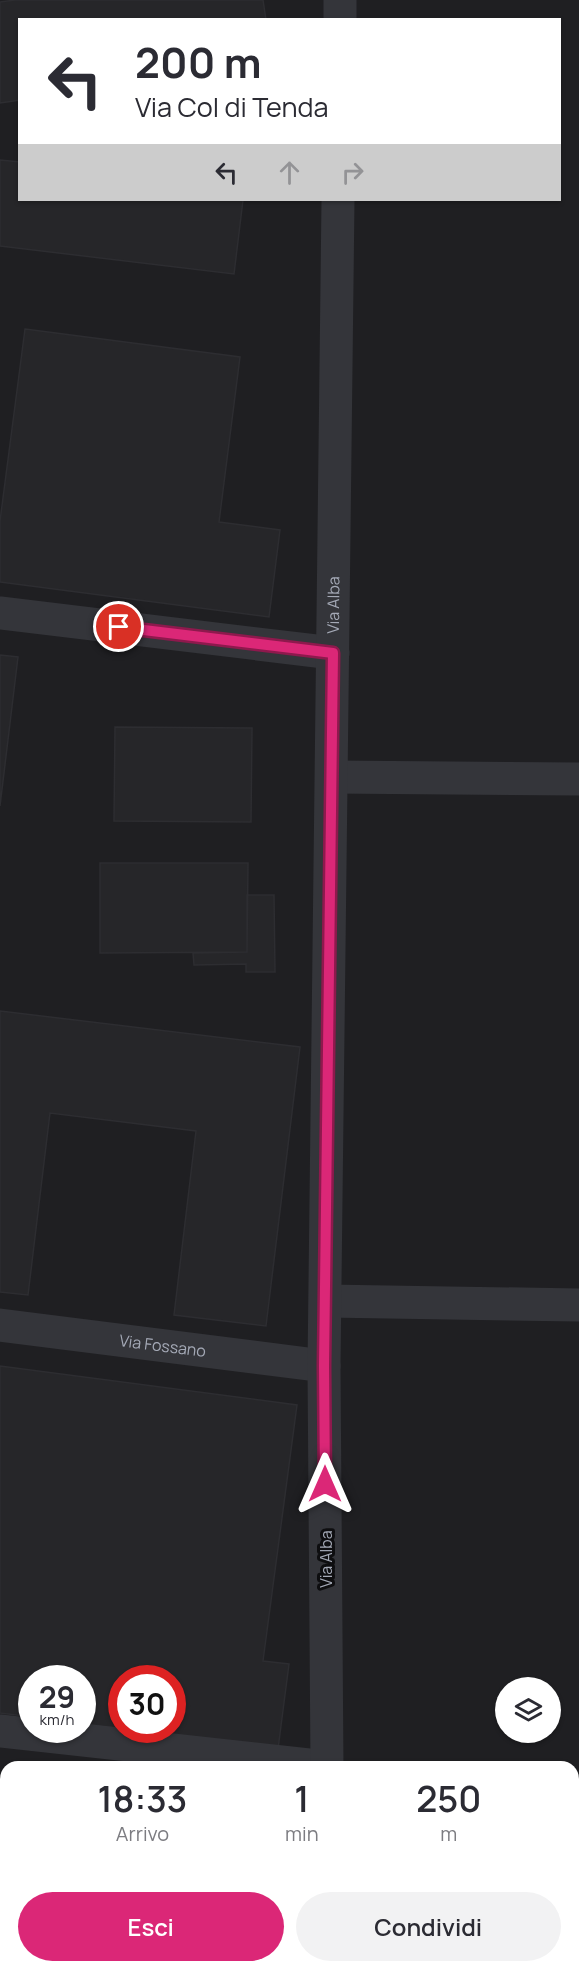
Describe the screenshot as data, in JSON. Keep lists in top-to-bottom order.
{
  "streets": {
    "street": ["Via Alba", "Via Fossano"]
  },
  "crossings": [
    ["Via Alba", "Via Fossano"]
  ],
  "page": {
    "turn": ["200 m", "Via Col di Tenda"],
    "speed": "29 km/h",
    "limit": "30",
    "eta": [
      "18:33",
      "Arrivo",
      "1",
      "min",
      "250",
      "m"
    ],
    "buttons": ["Esci", "Condividi"]
  }
}
